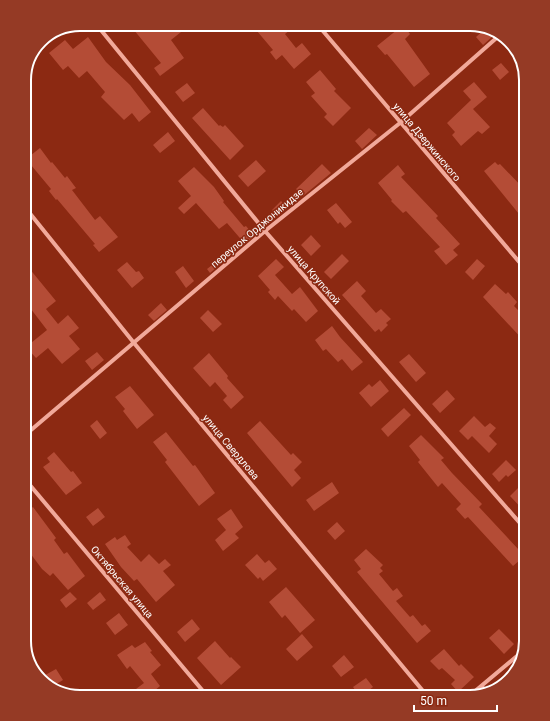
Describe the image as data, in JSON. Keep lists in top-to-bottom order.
{
  "streets": {
    "street": [
      "улица Дзержинского",
      "переулок Орджоникидзе",
      "улица Крупской",
      "улица Свердлова",
      "Октябрьская улица"
    ]
  },
  "crossings": [
    ["улица Дзержинского", "переулок Орджоникидзе"],
    ["переулок Орджоникидзе", "улица Крупской"],
    ["переулок Орджоникидзе", "улица Свердлова"]
  ],
  "scale_bar": "50 m"
}
